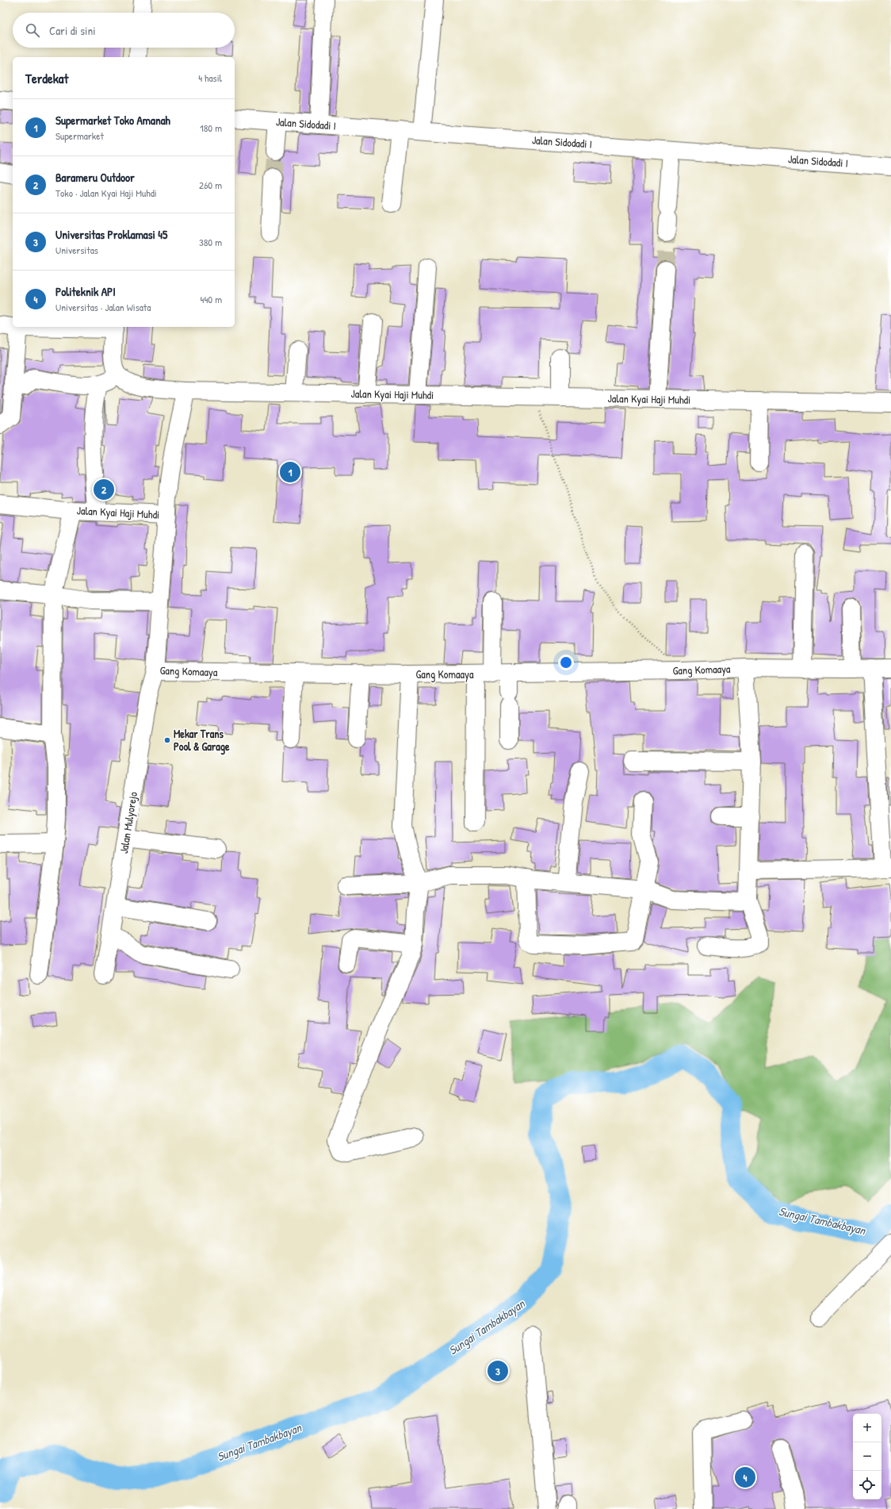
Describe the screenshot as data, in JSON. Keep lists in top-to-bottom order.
{
  "streets": {
    "street": [
      "Jalan Sidodadi I",
      "Jalan Kyai Haji Muhdi",
      "Gang Komaaya",
      "Jalan Mulyorejo"
    ]
  },
  "crossings": [
    ["Jalan Kyai Haji Muhdi", "Gang Komaaya"],
    ["Gang Komaaya", "Jalan Mulyorejo"]
  ],
  "water": ["Sungai Tambakbayan"],
  "places": ["Mekar Trans Pool & Garage"],
  "page": {
    "search": "Cari di sini",
    "heading": ["Terdekat", "4 hasil"],
    "list": [
      {
        "mark": "1",
        "name": "Supermarket Toko Amanah",
        "note": "Supermarket",
        "value": "180 m"
      },
      {
        "mark": "2",
        "name": "Barameru Outdoor",
        "note": "Toko · Jalan Kyai Haji Muhdi",
        "value": "260 m"
      },
      {
        "mark": "3",
        "name": "Universitas Proklamasi 45",
        "note": "Universitas",
        "value": "380 m"
      },
      {
        "mark": "4",
        "name": "Politeknik API",
        "note": "Universitas · Jalan Wisata",
        "value": "440 m"
      }
    ],
    "pins": [
      "1",
      "2",
      "3",
      "4"
    ],
    "map_buttons": ["+", "−"]
  }
}
